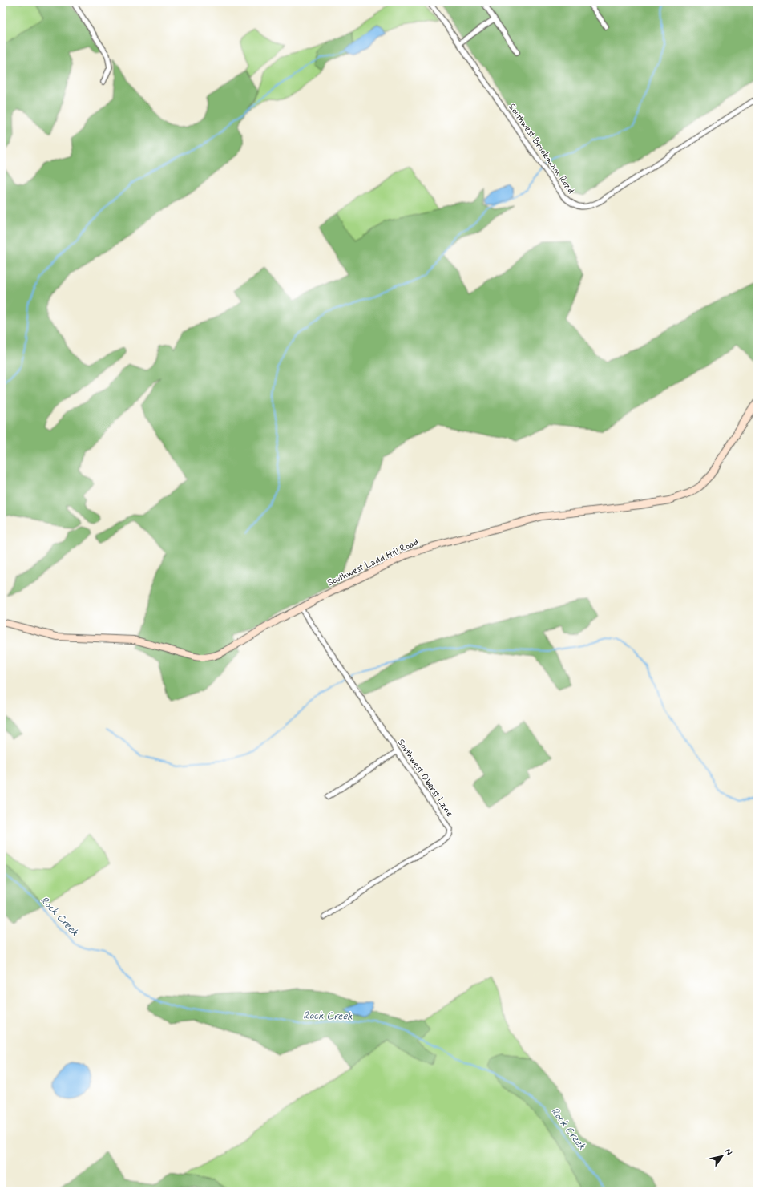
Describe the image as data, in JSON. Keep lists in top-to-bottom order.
{
  "streets": {
    "street": ["Southwest Brookman Road", "Southwest Ladd Hill Road", "Southwest Oberst Lane"]
  },
  "crossings": [
    ["Southwest Ladd Hill Road", "Southwest Oberst Lane"]
  ],
  "water": ["Rock Creek"],
  "north": "top right"
}
